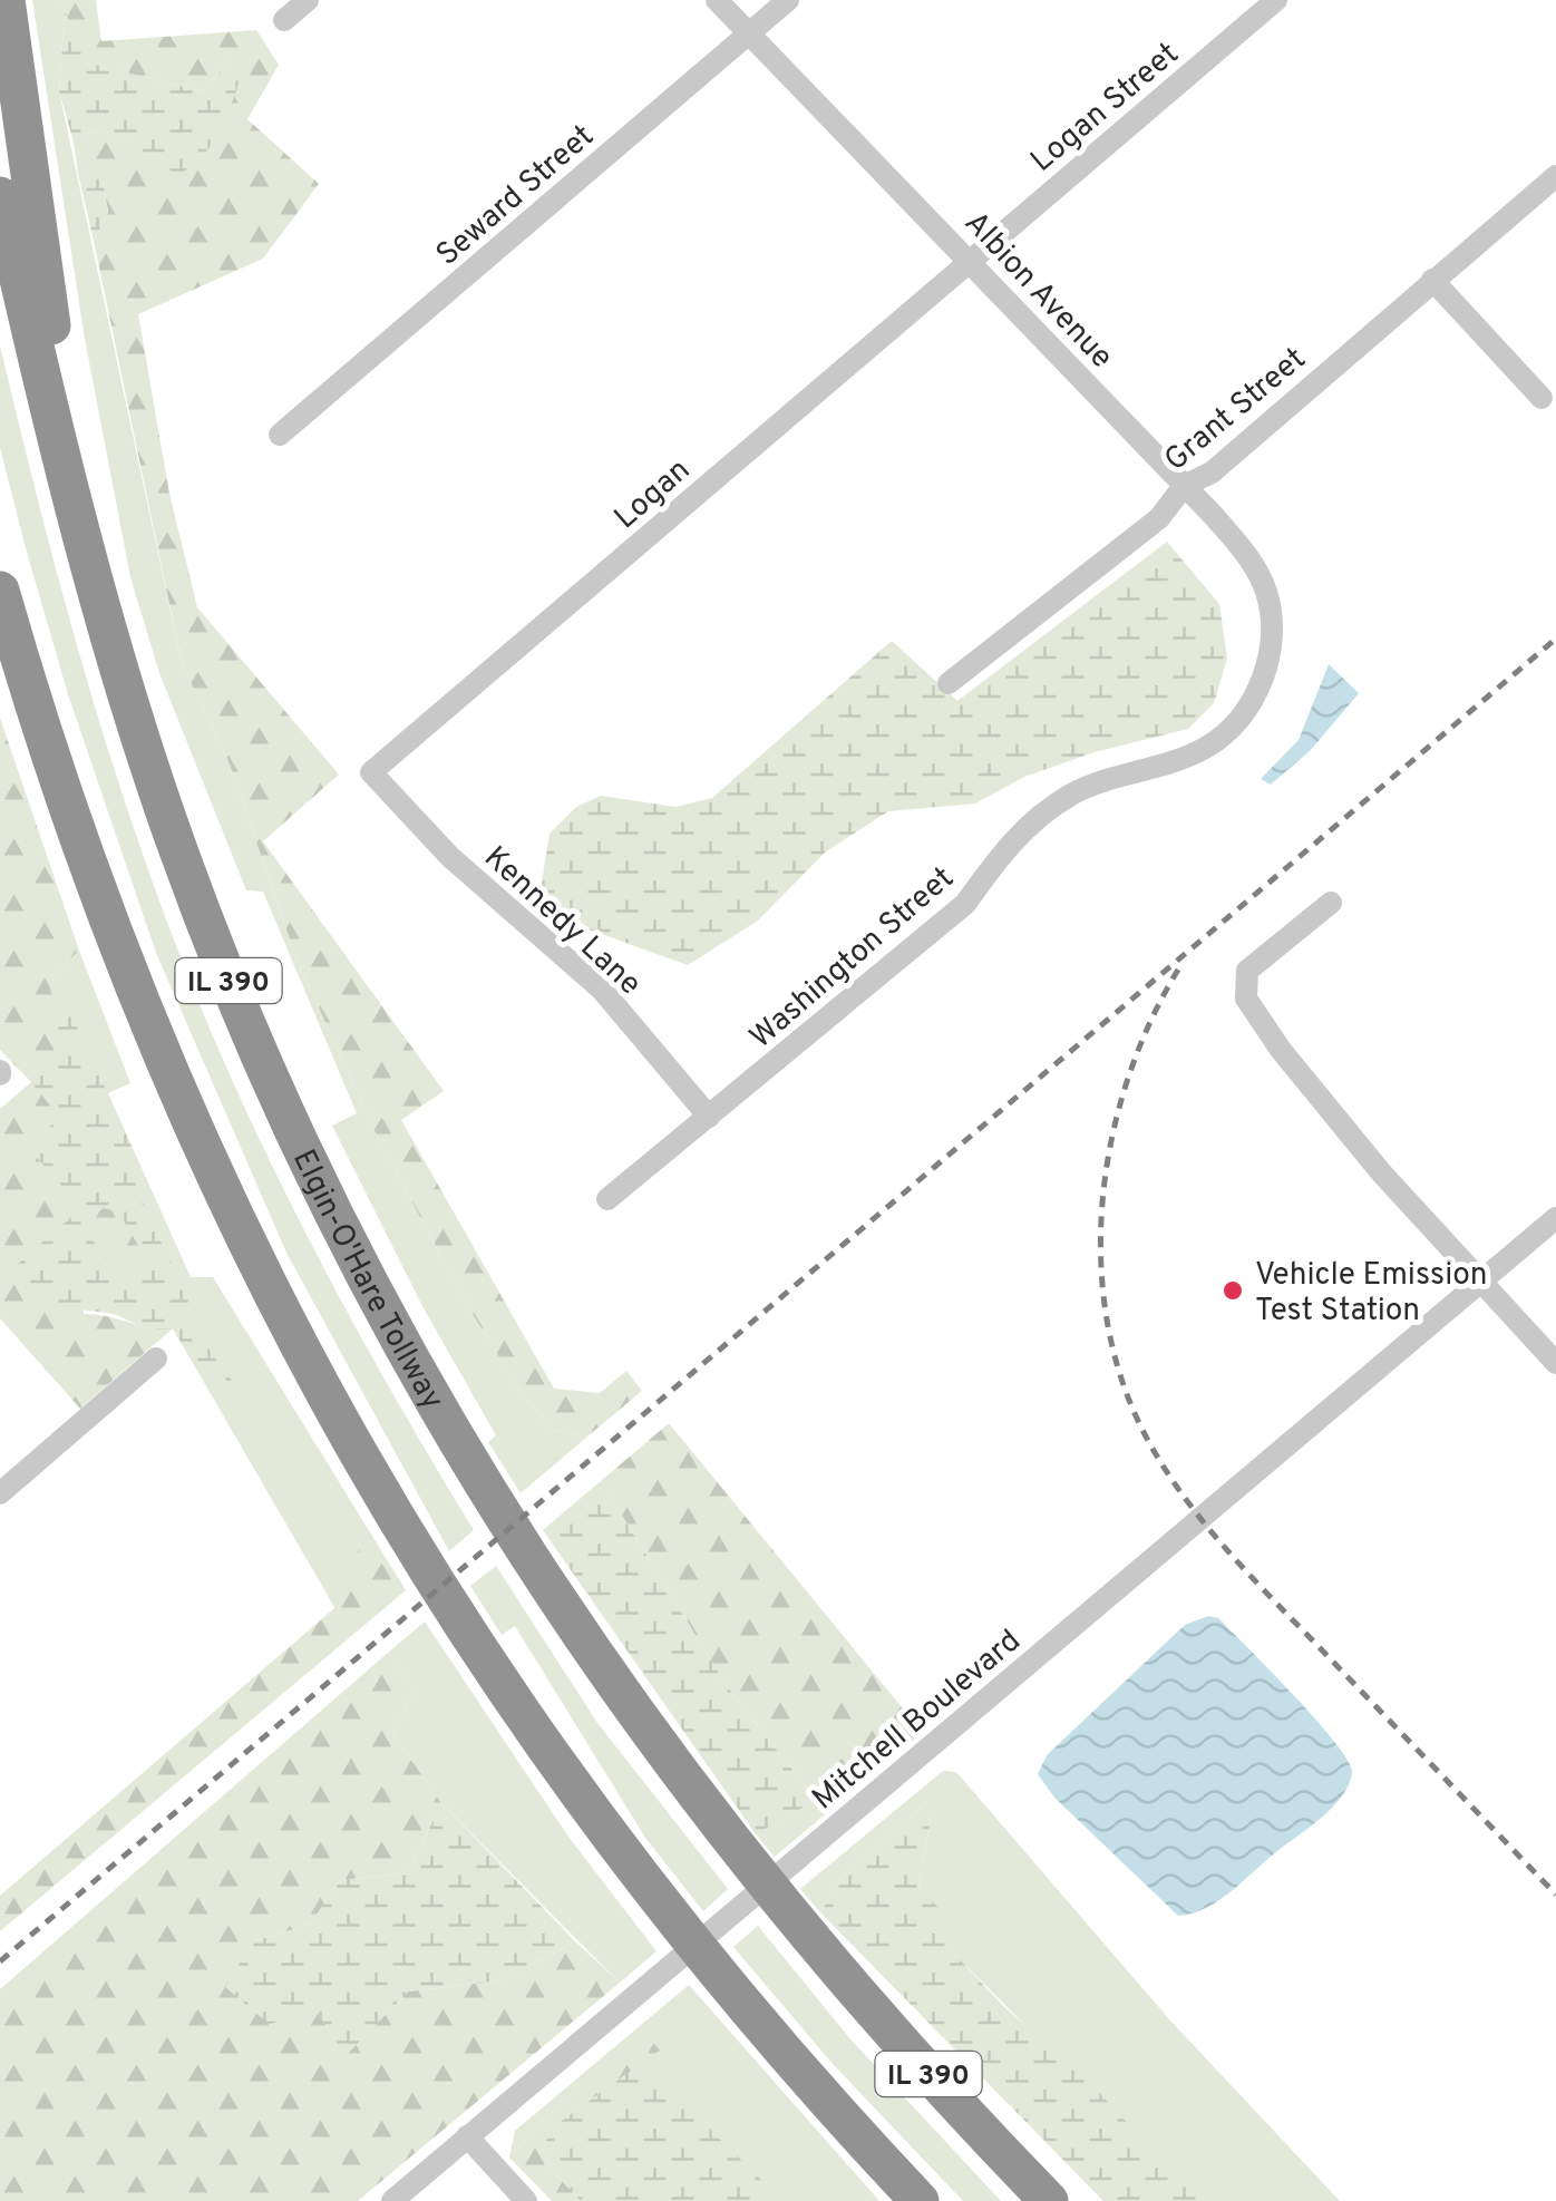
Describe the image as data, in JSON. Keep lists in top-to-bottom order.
{
  "streets": {
    "highway": ["IL 390", "Elgin-O'Hare Tollway"],
    "street": [
      "Logan Street",
      "Seward Street",
      "Albion Avenue",
      "Grant Street",
      "Logan",
      "Kennedy Lane",
      "Washington Street",
      "Mitchell Boulevard"
    ]
  },
  "crossings": [
    ["Logan Street", "Albion Avenue"],
    ["Logan Street", "Logan"],
    ["Seward Street", "Albion Avenue"],
    ["Albion Avenue", "Grant Street"],
    ["Albion Avenue", "Logan"],
    ["Albion Avenue", "Washington Street"],
    ["Logan", "Kennedy Lane"],
    ["Kennedy Lane", "Washington Street"]
  ],
  "places": ["Vehicle Emission Test Station"]
}
